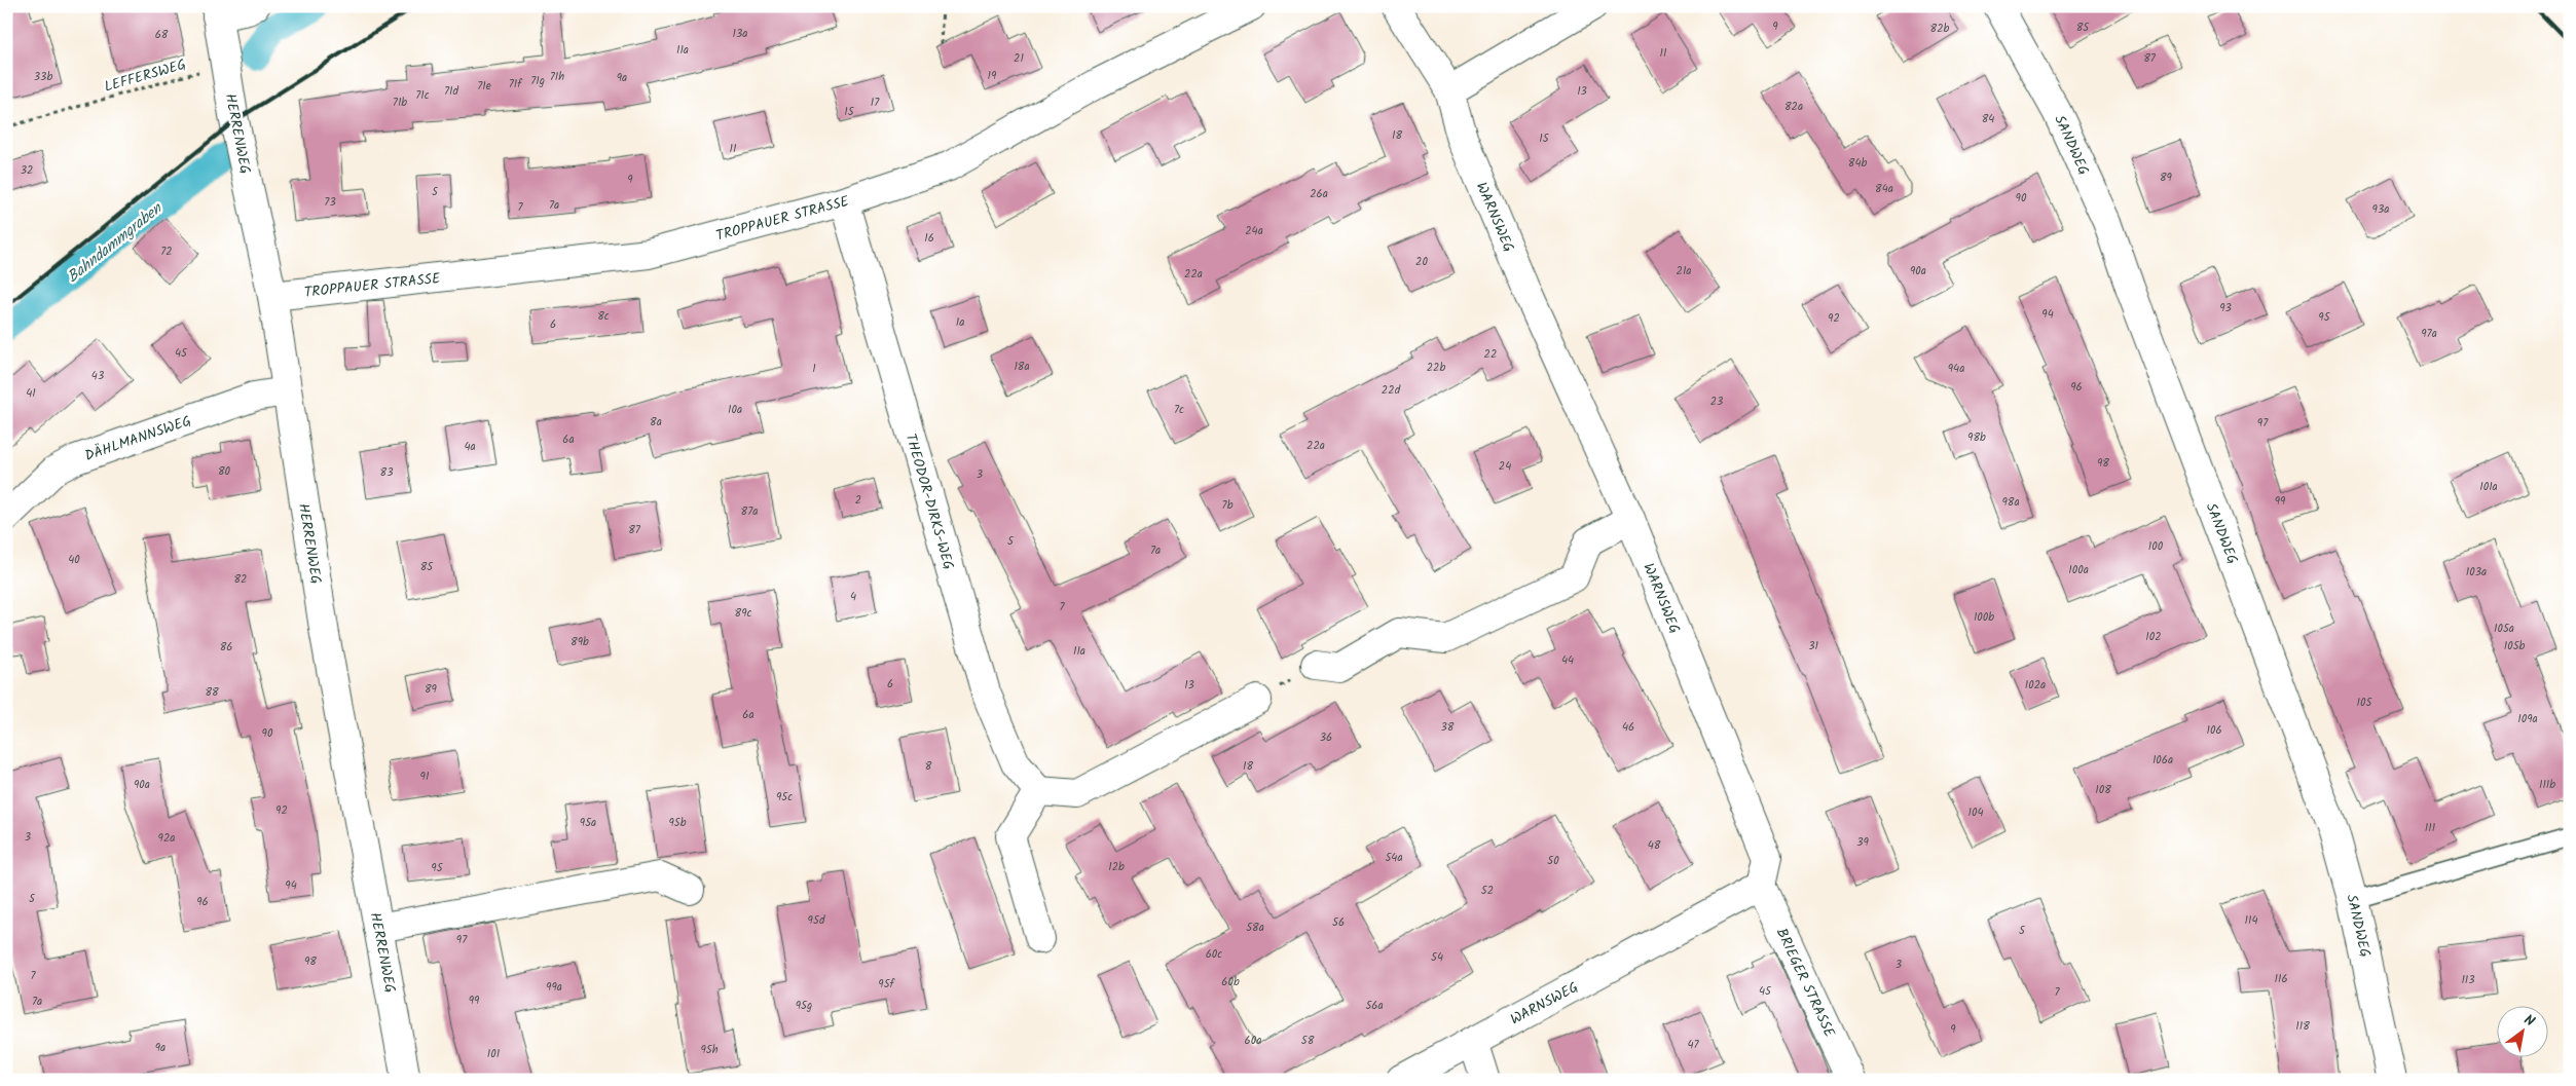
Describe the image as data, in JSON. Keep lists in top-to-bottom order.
{
  "streets": {
    "street": [
      "HERRENWEG",
      "SANDWEG",
      "WARNSWEG",
      "TROPPAUER STRASSE",
      "DÄHLMANNSWEG",
      "THEODOR-DIRKS-WEG",
      "BRIEGER STRASSE"
    ],
    "path": ["LEFFERSWEG"]
  },
  "crossings": [
    ["LEFFERSWEG", "HERRENWEG"],
    ["HERRENWEG", "TROPPAUER STRASSE"],
    ["HERRENWEG", "DÄHLMANNSWEG"],
    ["WARNSWEG", "BRIEGER STRASSE"],
    ["TROPPAUER STRASSE", "THEODOR-DIRKS-WEG"]
  ],
  "water": ["Bahndammgraben"],
  "house_numbers": [
    "9",
    "85",
    "82b",
    "13a",
    "68",
    "11a",
    "11",
    "21",
    "87",
    "19",
    "33b",
    "71h",
    "9a",
    "71g",
    "71f",
    "71e",
    "71d",
    "13",
    "71c",
    "71b",
    "17",
    "82a",
    "15",
    "84",
    "18",
    "15",
    "11",
    "84b",
    "32",
    "89",
    "9",
    "84a",
    "5",
    "26a",
    "90",
    "73",
    "7a",
    "7",
    "93a",
    "24a",
    "16",
    "72",
    "20",
    "21a",
    "90a",
    "22a",
    "93",
    "94",
    "8c",
    "95",
    "92",
    "1a",
    "6",
    "97a",
    "45",
    "22",
    "18a",
    "22b",
    "1",
    "94a",
    "43",
    "96",
    "22d",
    "41",
    "23",
    "10a",
    "7c",
    "8a",
    "97",
    "98b",
    "6a",
    "22a",
    "4a",
    "98",
    "24",
    "80",
    "83",
    "3",
    "101a",
    "2",
    "99",
    "98a",
    "7b",
    "87a",
    "87",
    "5",
    "100",
    "7a",
    "40",
    "85",
    "100a",
    "103a",
    "82",
    "4",
    "7",
    "89c",
    "100b",
    "105a",
    "102",
    "89b",
    "31",
    "105b",
    "86",
    "11a",
    "44",
    "6",
    "13",
    "102a",
    "89",
    "88",
    "105",
    "6a",
    "109a",
    "38",
    "46",
    "106",
    "90",
    "36",
    "106a",
    "8",
    "18",
    "91",
    "90a",
    "111b",
    "108",
    "95c",
    "92",
    "104",
    "95a",
    "95b",
    "111",
    "3",
    "92a",
    "39",
    "48",
    "54a",
    "50",
    "12b",
    "95",
    "94",
    "52",
    "5",
    "96",
    "95d",
    "114",
    "56",
    "58a",
    "5",
    "97",
    "60c",
    "54",
    "98",
    "3",
    "7",
    "116",
    "113",
    "60b",
    "95f",
    "99a",
    "45",
    "7",
    "99",
    "7a",
    "95g",
    "56a",
    "118",
    "9",
    "60a",
    "58",
    "47",
    "9a",
    "95h",
    "101"
  ],
  "north": "top right"
}
